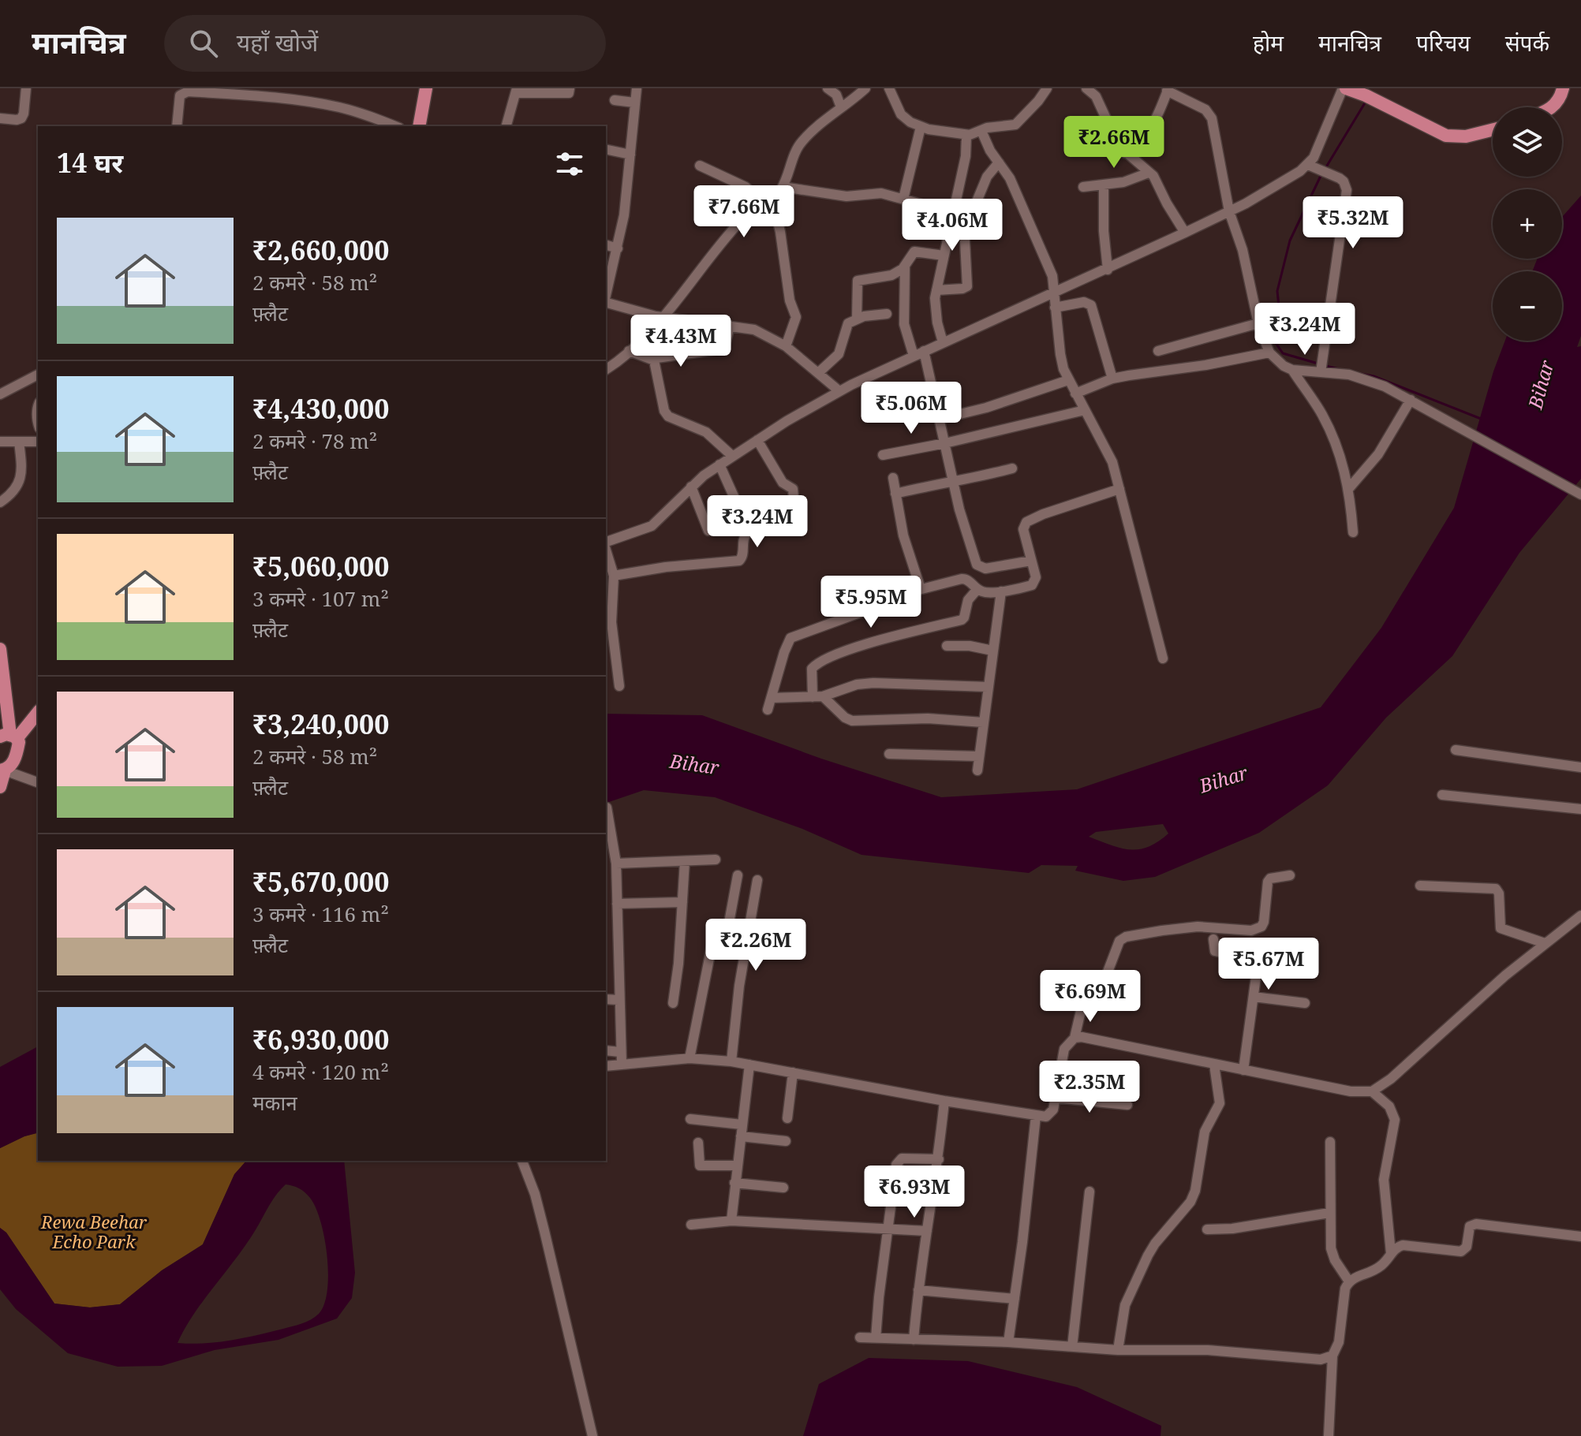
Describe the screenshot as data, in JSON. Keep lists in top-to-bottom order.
{
  "water": ["Bihar"],
  "parks": ["Rewa Beehar Echo Park"],
  "page": {
    "header": "मानचित्र",
    "search": "यहाँ खोजें",
    "nav": [
      "होम",
      "मानचित्र",
      "परिचय",
      "संपर्क"
    ],
    "map_buttons": ["+", "−"],
    "price": [
      "₹2.66M",
      "₹7.66M",
      "₹5.32M",
      "₹4.06M",
      "₹3.24M",
      "₹4.43M",
      "₹5.06M",
      "₹3.24M",
      "₹5.95M",
      "₹2.26M",
      "₹5.67M",
      "₹6.69M",
      "₹2.35M",
      "₹6.93M"
    ],
    "heading": "14 घर",
    "list": [
      {
        "name": "₹2,660,000",
        "note": "2 कमरे · 58 m² · फ़्लैट"
      },
      {
        "name": "₹4,430,000",
        "note": "2 कमरे · 78 m² · फ़्लैट"
      },
      {
        "name": "₹5,060,000",
        "note": "3 कमरे · 107 m² · फ़्लैट"
      },
      {
        "name": "₹3,240,000",
        "note": "2 कमरे · 58 m² · फ़्लैट"
      },
      {
        "name": "₹5,670,000",
        "note": "3 कमरे · 116 m² · फ़्लैट"
      },
      {
        "name": "₹6,930,000",
        "note": "4 कमरे · 120 m² · मकान"
      }
    ]
  }
}
